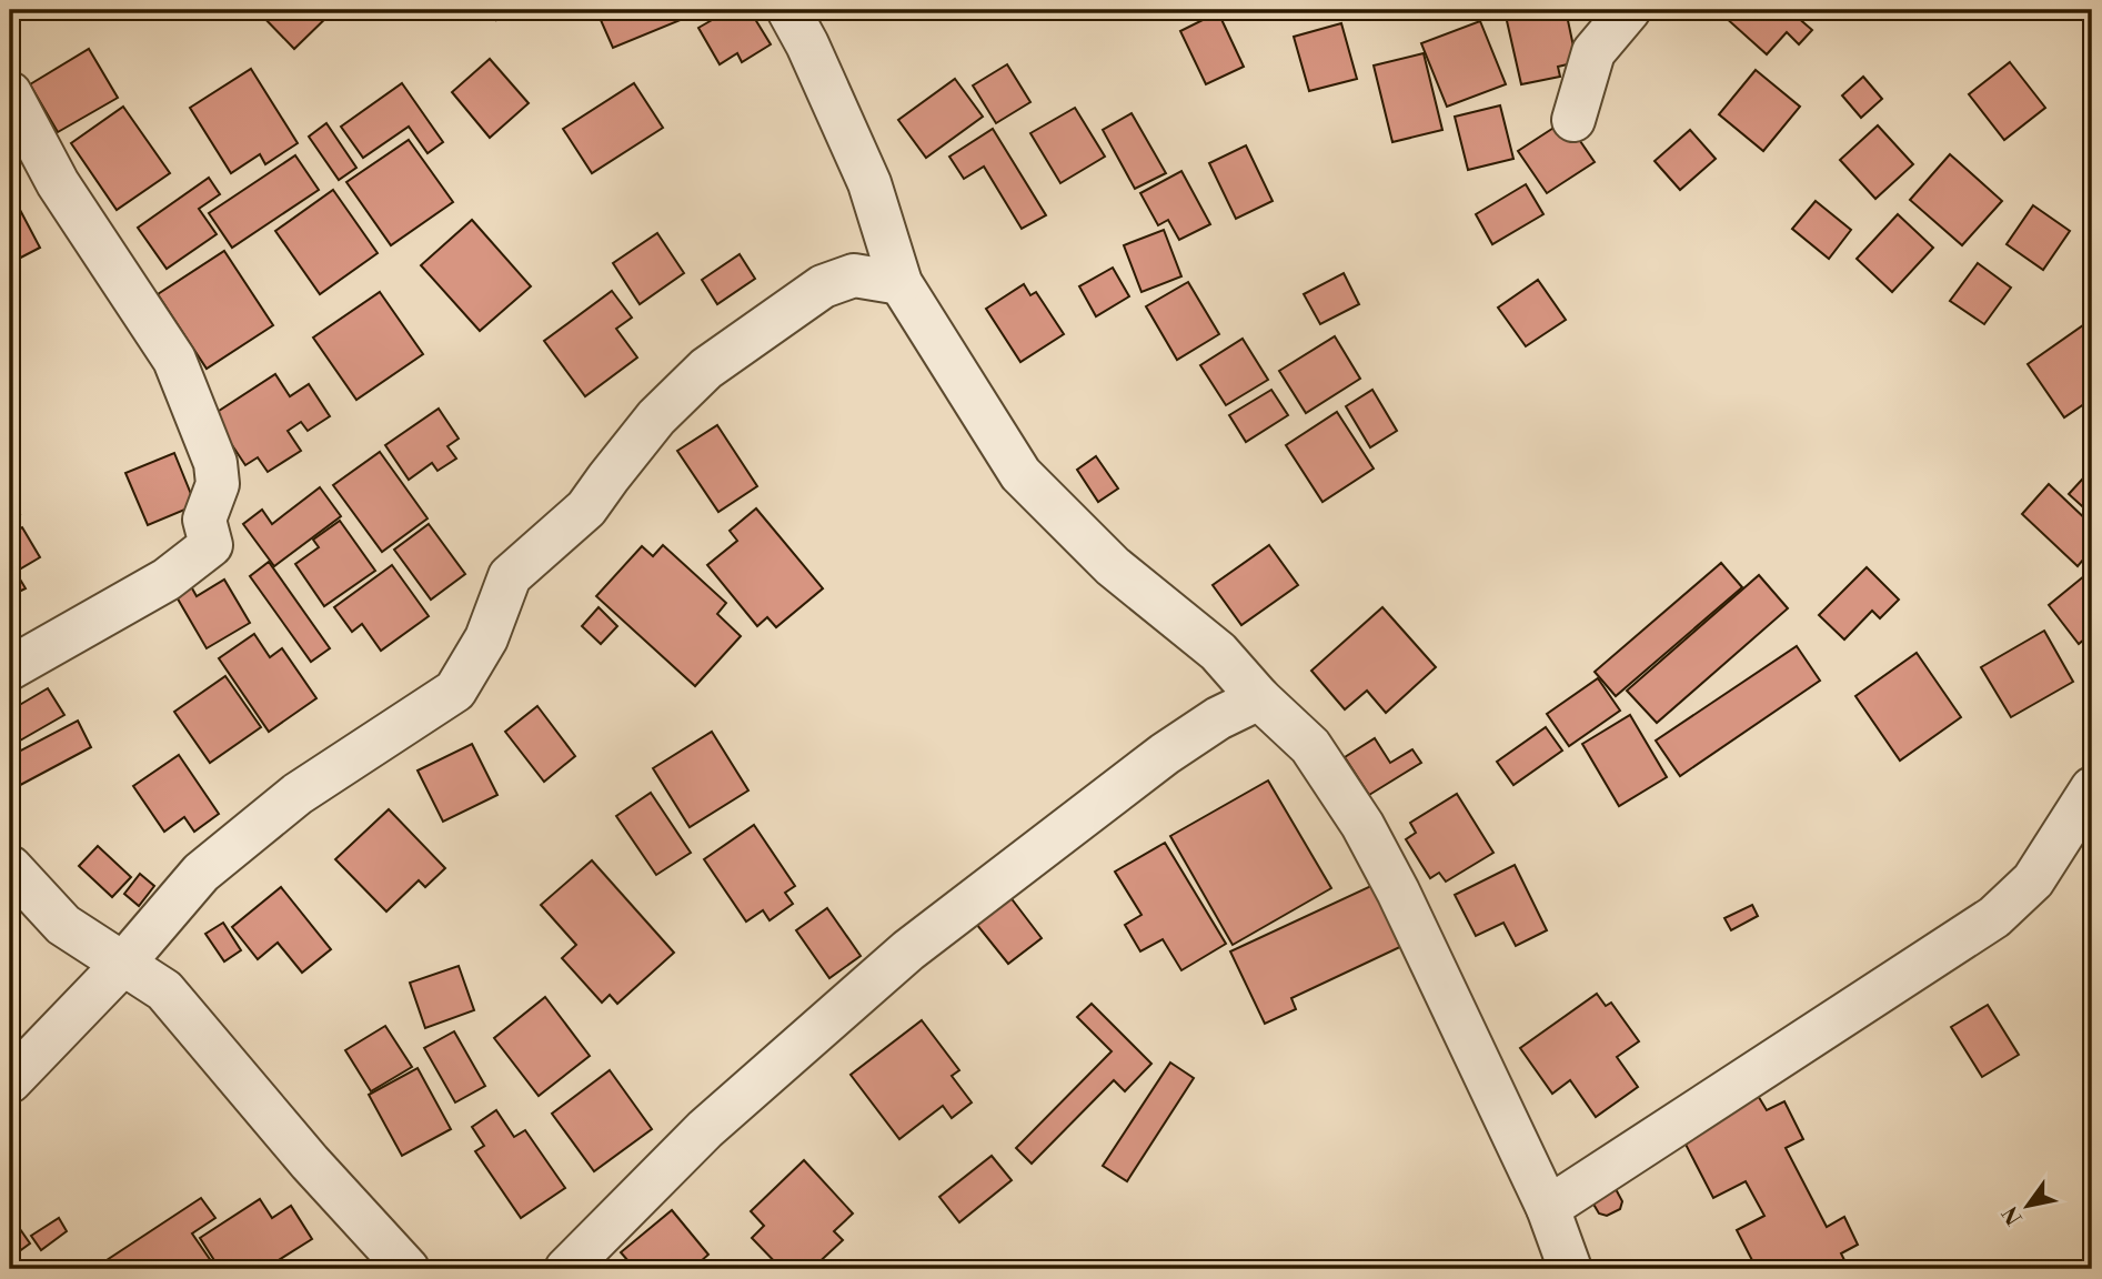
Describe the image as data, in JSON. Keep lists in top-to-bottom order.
{
  "north": "bottom left"
}
